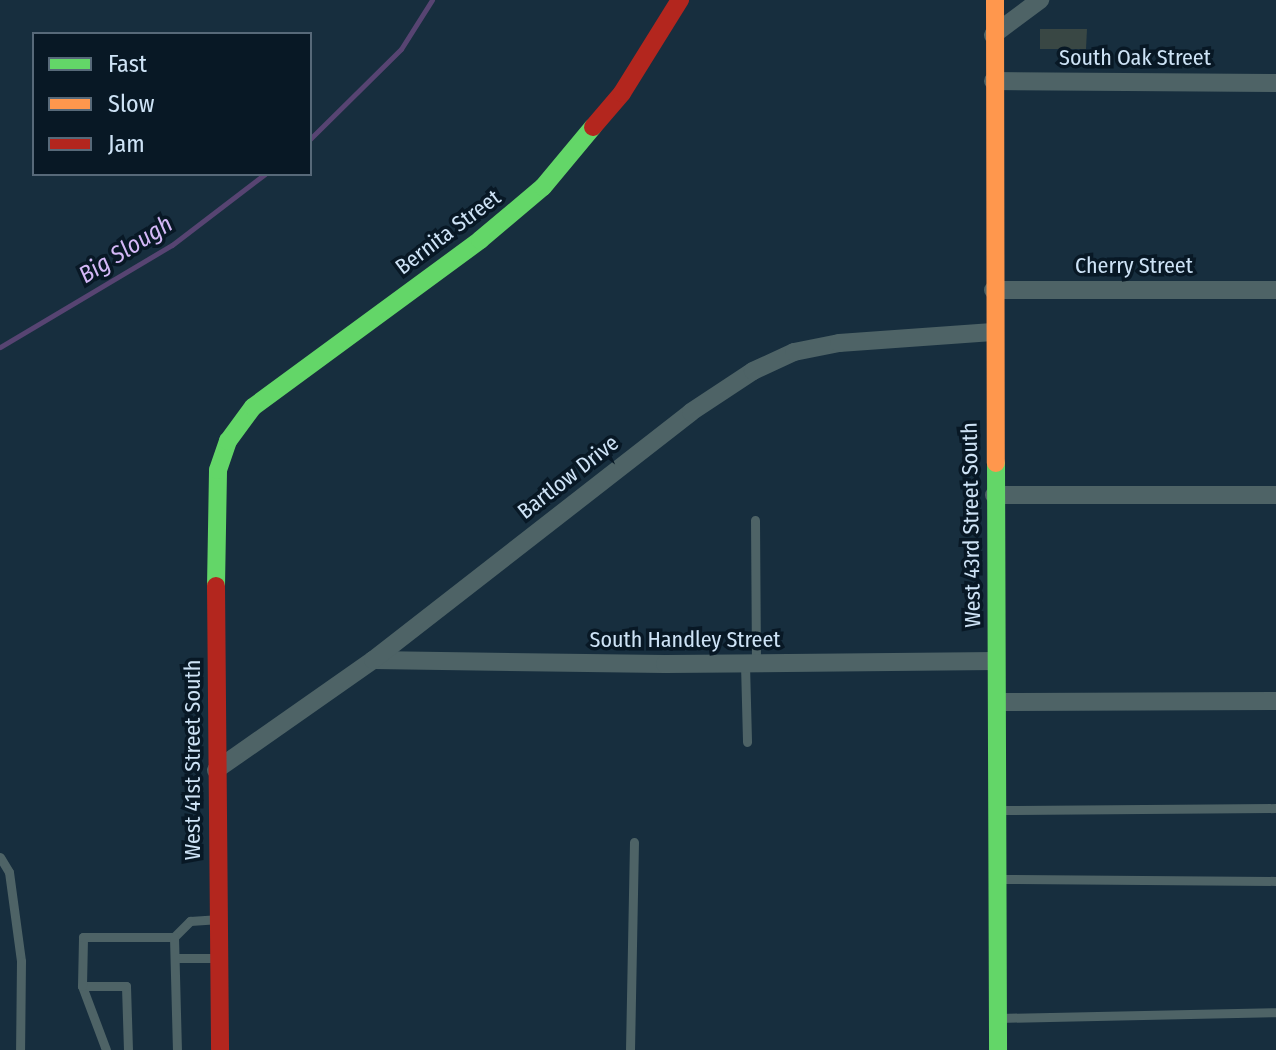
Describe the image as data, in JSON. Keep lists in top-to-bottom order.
{
  "streets": {
    "street": [
      "South Oak Street",
      "Bernita Street",
      "Cherry Street",
      "Bartlow Drive",
      "West 43rd Street South",
      "South Handley Street",
      "West 41st Street South"
    ]
  },
  "crossings": [
    ["South Oak Street", "West 43rd Street South"],
    ["Bernita Street", "West 41st Street South"],
    ["Cherry Street", "West 43rd Street South"],
    ["Bartlow Drive", "West 43rd Street South"],
    ["Bartlow Drive", "South Handley Street"],
    ["Bartlow Drive", "West 41st Street South"],
    ["West 43rd Street South", "South Handley Street"]
  ],
  "water": ["Big Slough"],
  "legend": ["Fast", "Slow", "Jam"]
}
